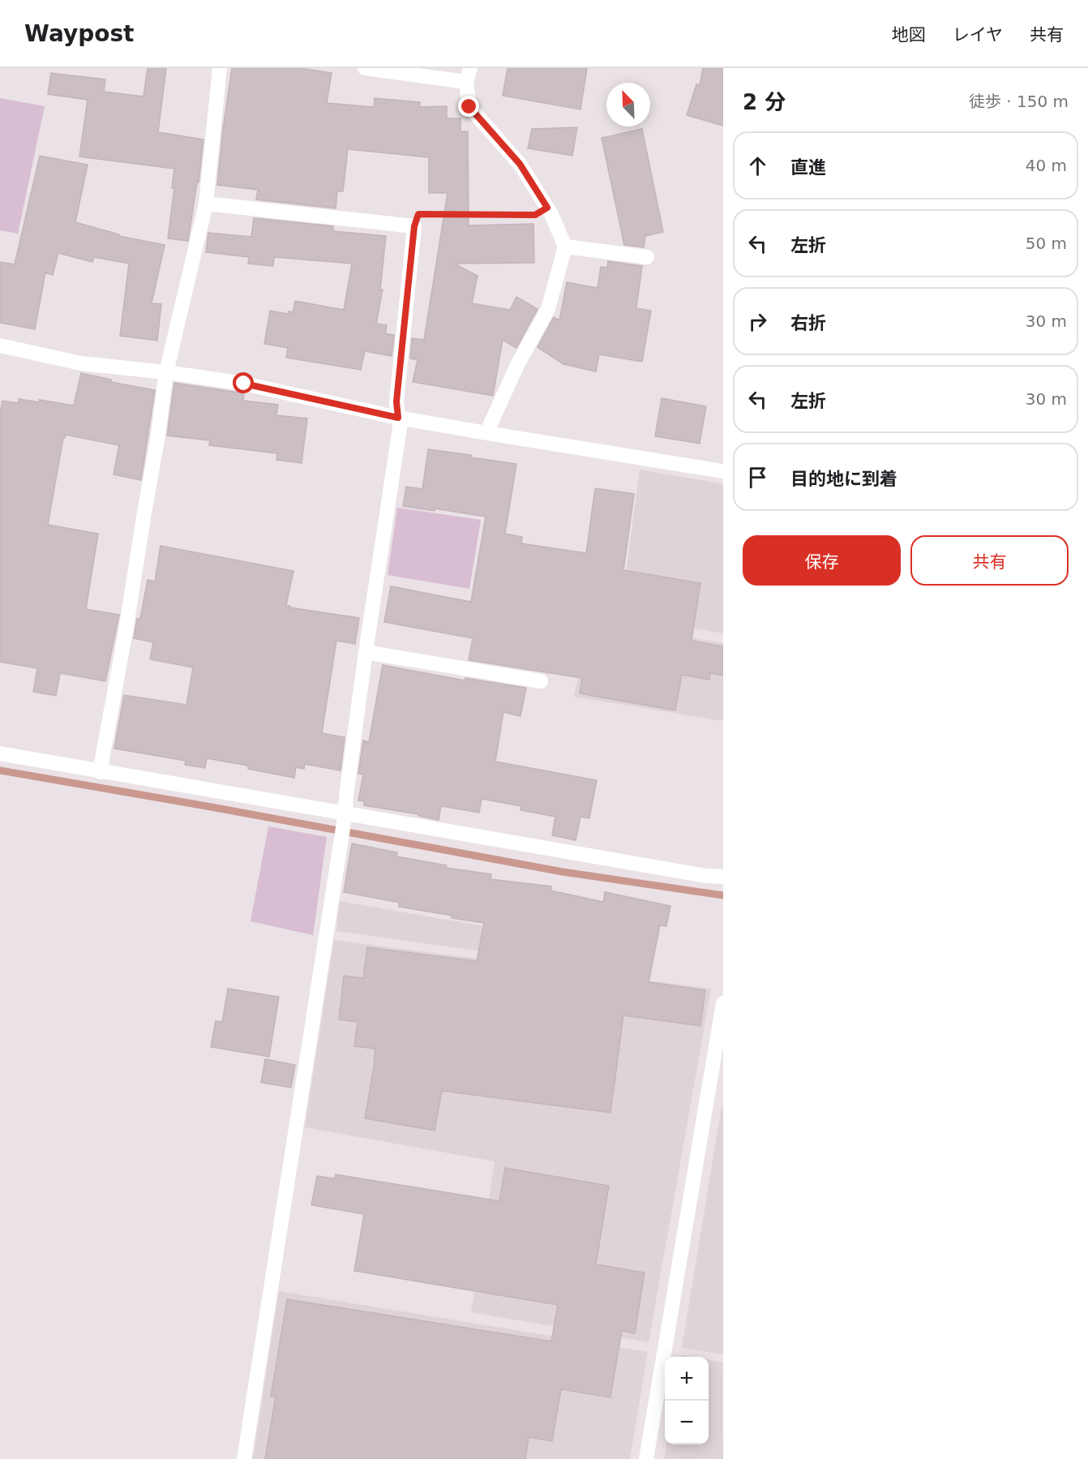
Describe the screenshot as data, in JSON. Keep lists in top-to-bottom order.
{
  "north": "top left",
  "page": {
    "header": "Waypost",
    "nav": ["地図", "レイヤ", "共有"],
    "heading": ["2 分", "徒歩 · 150 m"],
    "list": [
      ["直進", "40 m"],
      ["左折", "50 m"],
      ["右折", "30 m"],
      ["左折", "30 m"],
      "目的地に到着"
    ],
    "buttons": ["保存", "共有"],
    "map_buttons": ["+", "−"]
  }
}
